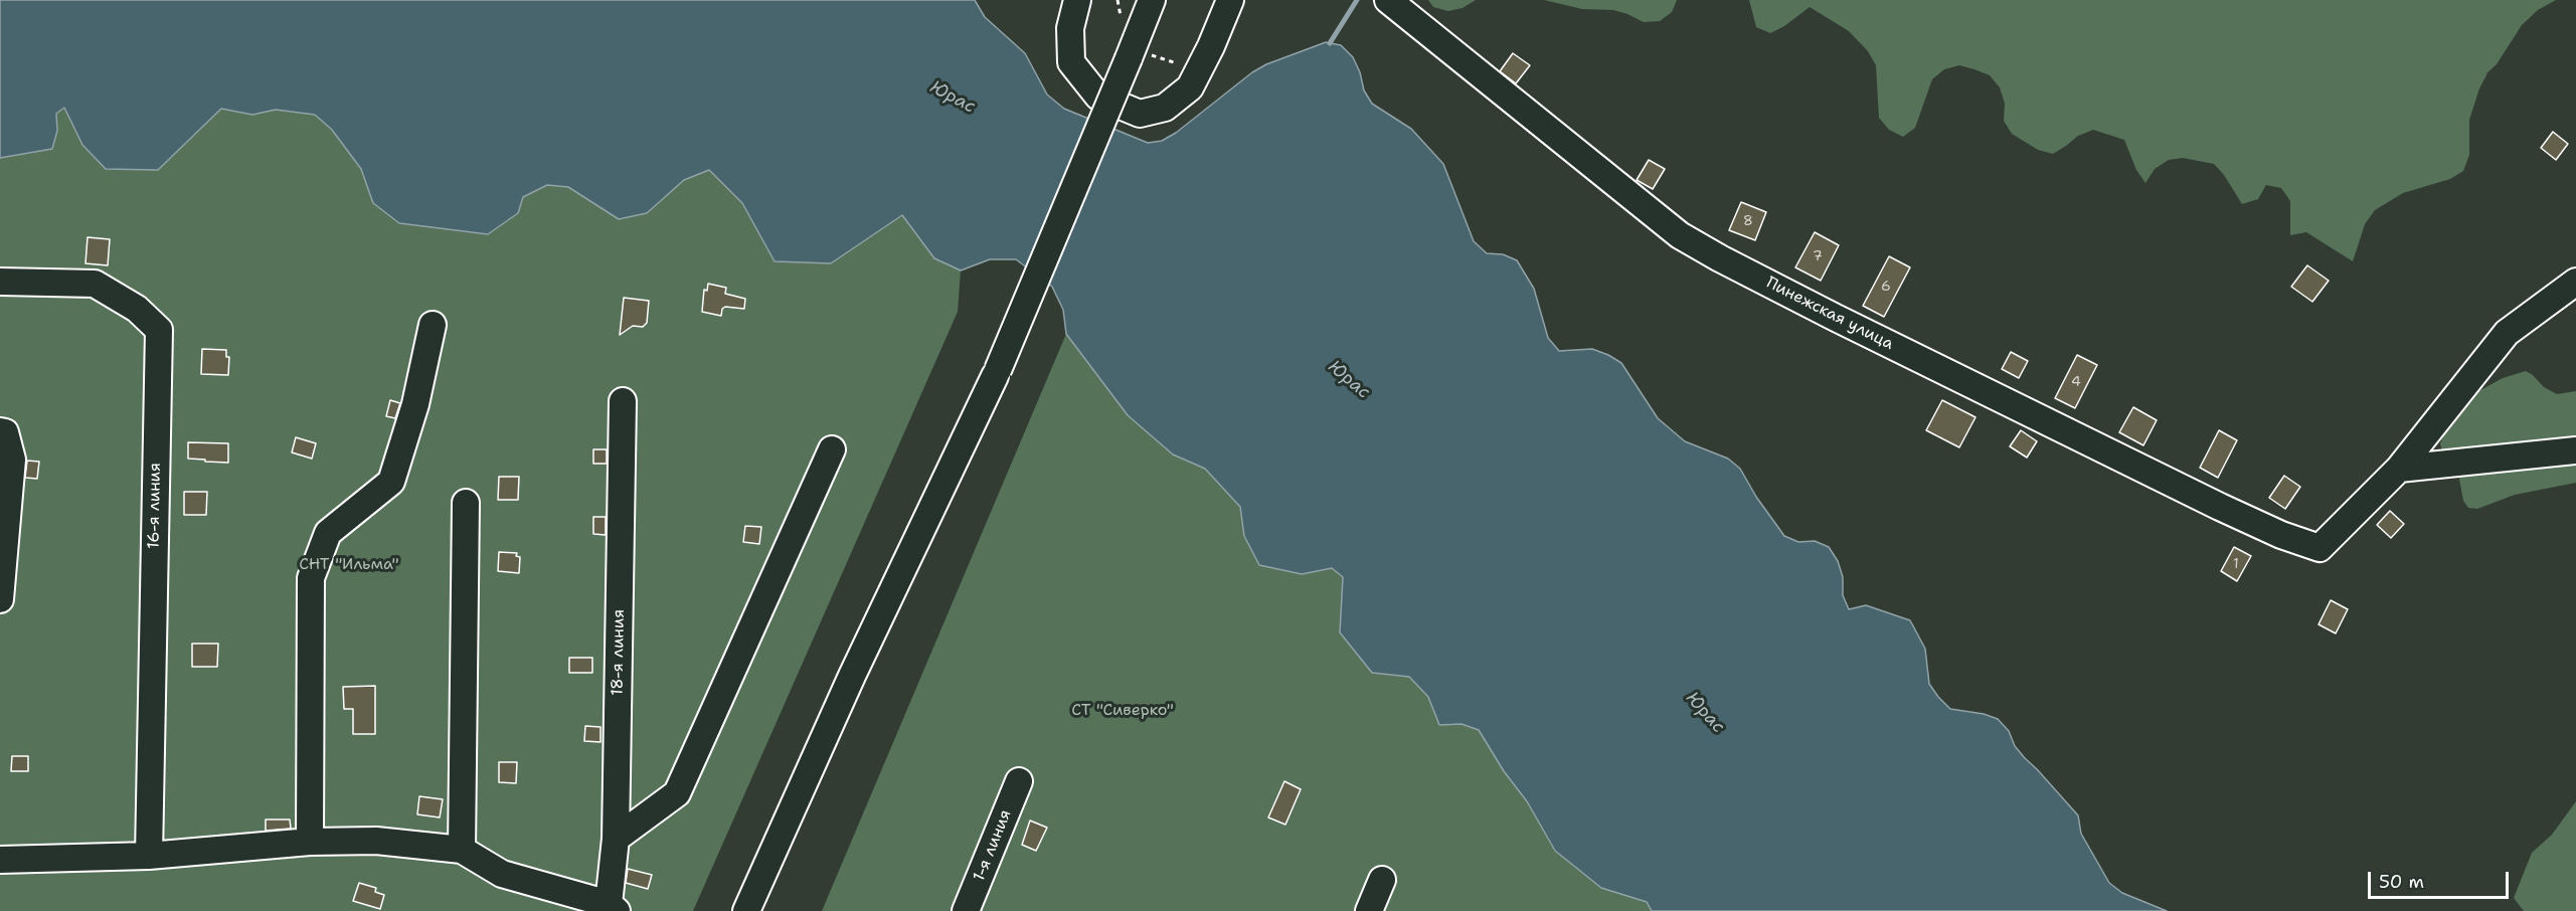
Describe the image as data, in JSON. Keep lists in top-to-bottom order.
{
  "streets": {
    "street": [
      "Пинежская улица",
      "16-я линия",
      "18-я линия",
      "1-я линия"
    ]
  },
  "water": ["Юрас"],
  "parks": ["СНТ \"Ильма\"", "СТ \"Сиверко\""],
  "house_numbers": [
    "8",
    "7",
    "6",
    "4",
    "1"
  ],
  "scale_bar": "50 m"
}
